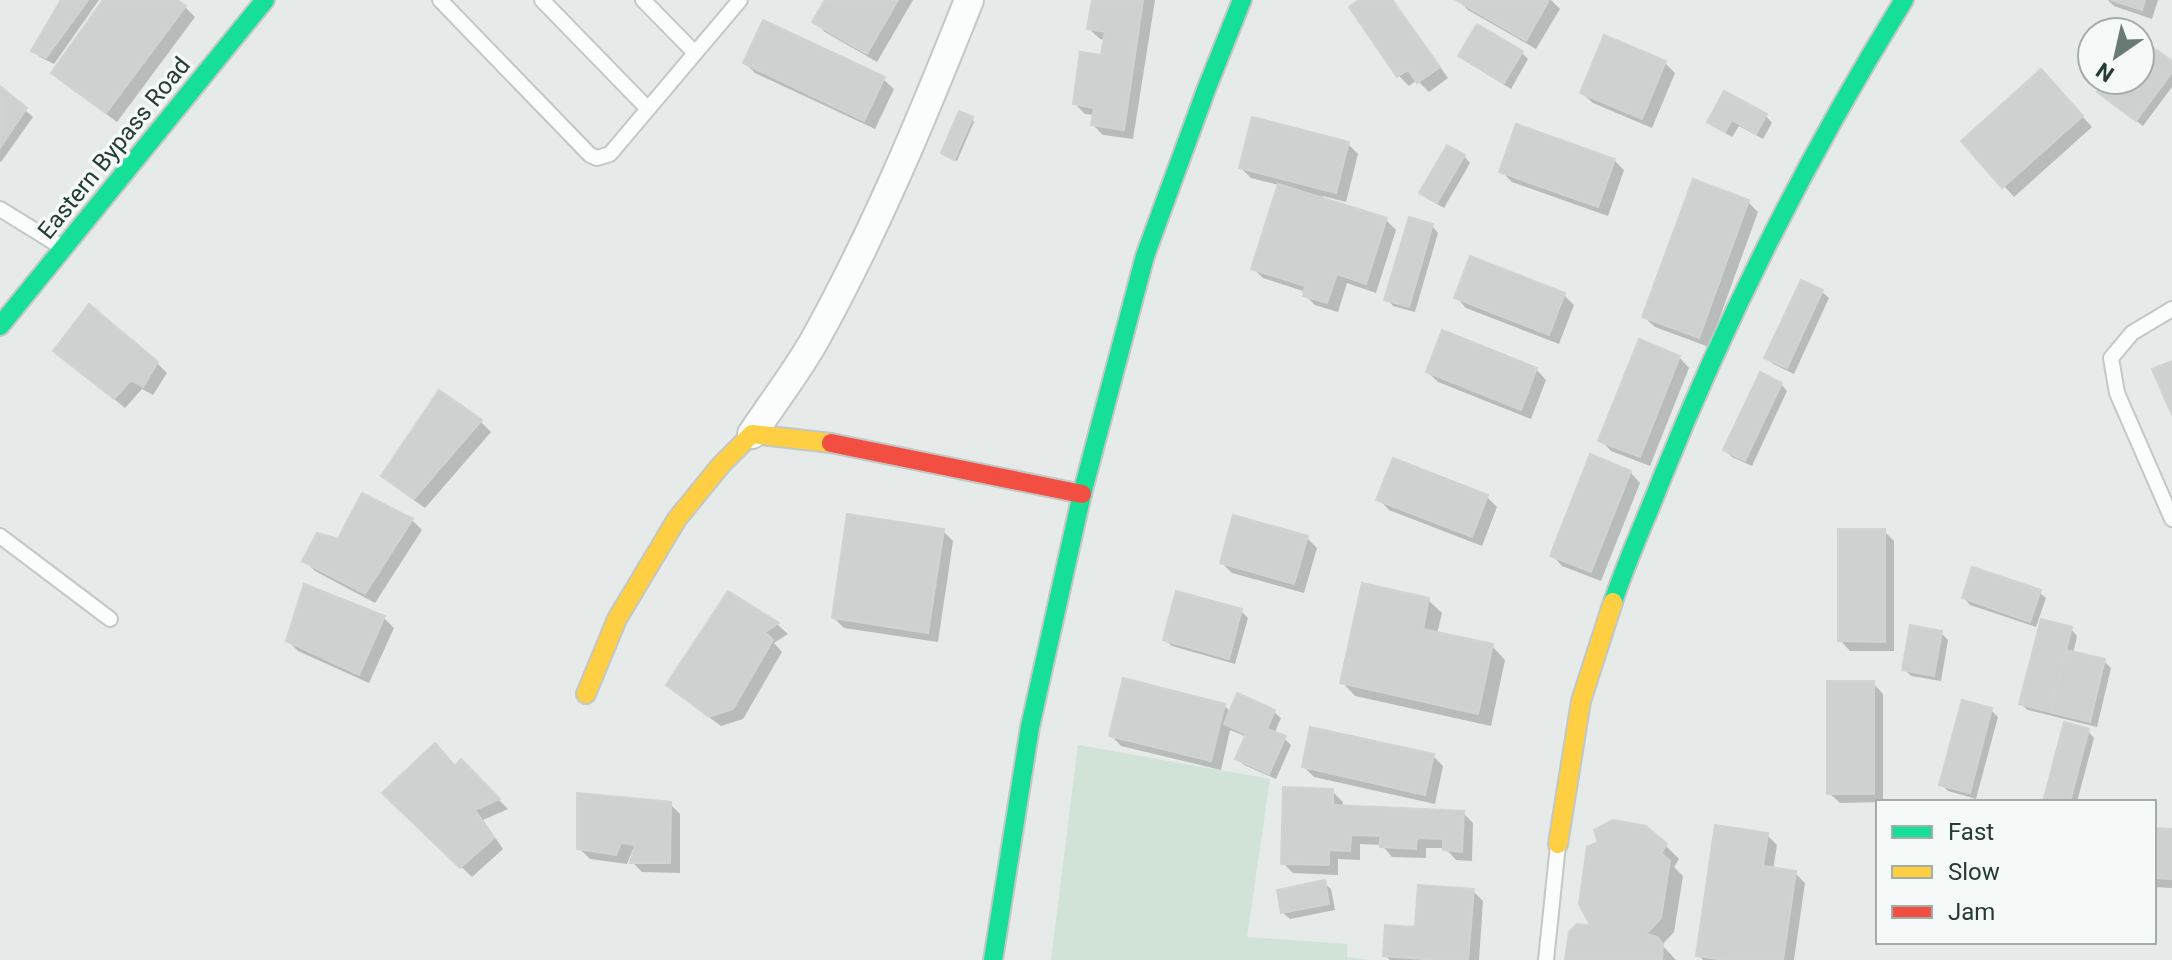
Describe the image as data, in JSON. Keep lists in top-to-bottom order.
{
  "streets": {
    "street": ["Eastern Bypass Road"]
  },
  "legend": ["Fast", "Slow", "Jam"],
  "north": "bottom left"
}
